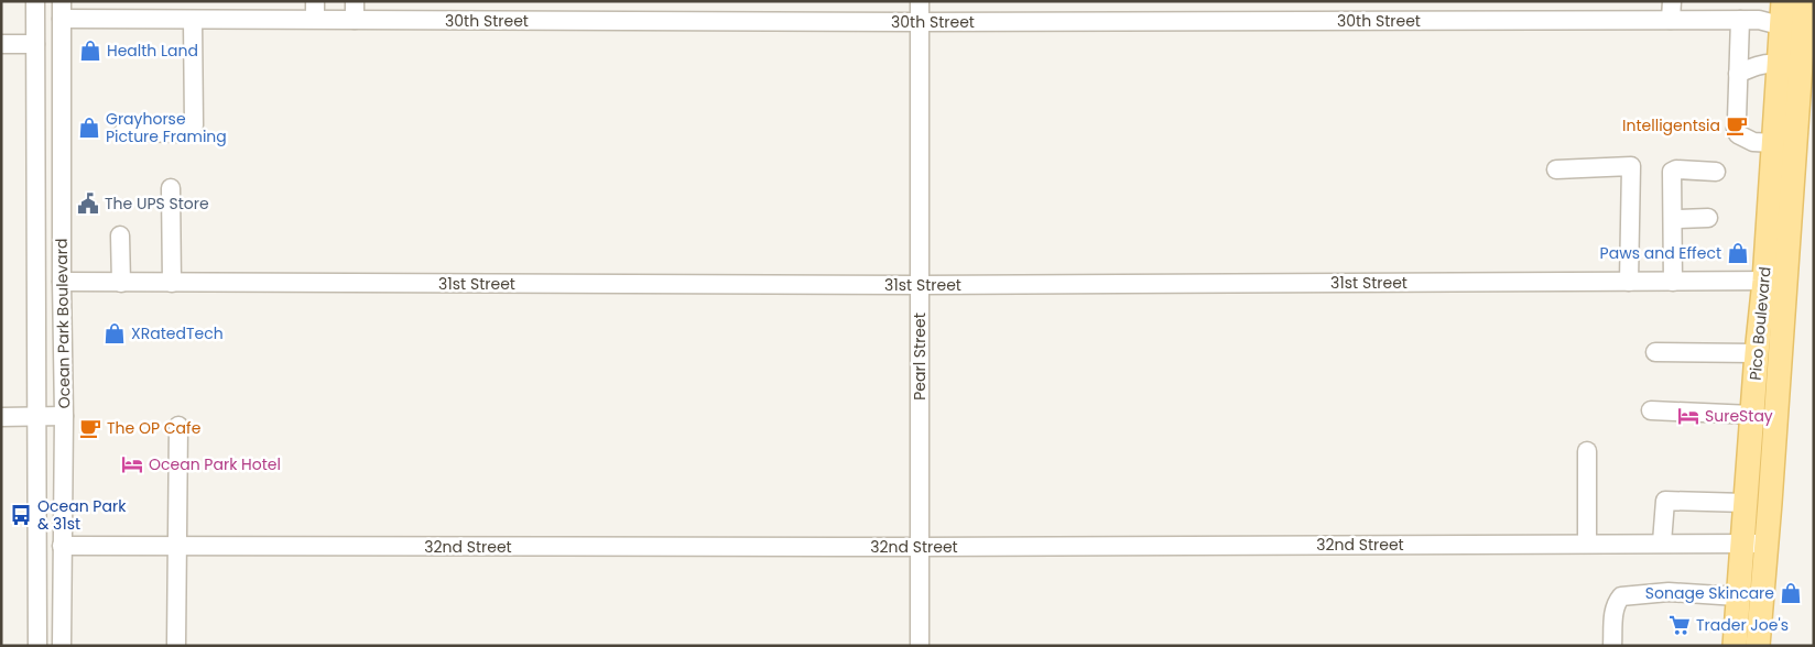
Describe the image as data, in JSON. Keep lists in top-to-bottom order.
{
  "streets": {
    "main road": ["Pico Boulevard"],
    "street": [
      "30th Street",
      "31st Street",
      "Ocean Park Boulevard",
      "Pearl Street",
      "32nd Street"
    ]
  },
  "crossings": [
    ["30th Street", "Ocean Park Boulevard"],
    ["30th Street", "Pico Boulevard"],
    ["30th Street", "Pearl Street"],
    ["31st Street", "Ocean Park Boulevard"],
    ["31st Street", "Pico Boulevard"],
    ["31st Street", "Pearl Street"],
    ["Ocean Park Boulevard", "32nd Street"],
    ["Pico Boulevard", "32nd Street"],
    ["Pearl Street", "32nd Street"]
  ],
  "places": {
    "shop": [
      "Health Land",
      "Grayhorse Picture Framing",
      "Paws and Effect",
      "XRatedTech",
      "Sonage Skincare"
    ],
    "cafe": ["Intelligentsia", "The OP Cafe"],
    "public building": ["The UPS Store"],
    "hotel": ["SureStay", "Ocean Park Hotel"],
    "bus stop": ["Ocean Park & 31st"],
    "supermarket": ["Trader Joe's"]
  }
}
